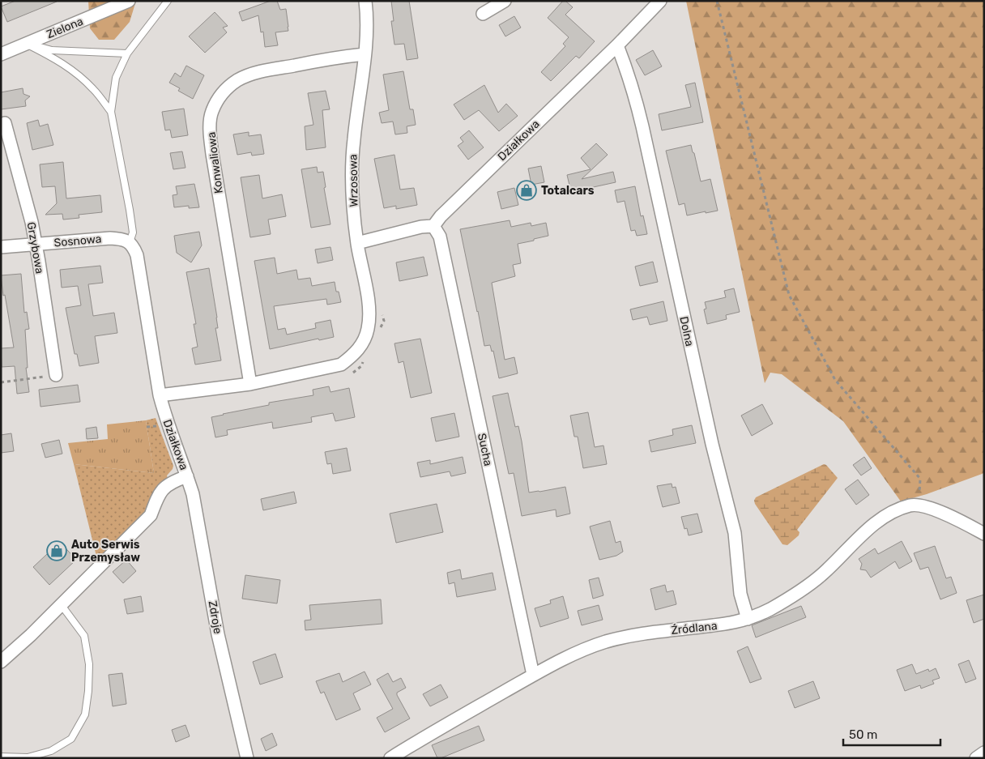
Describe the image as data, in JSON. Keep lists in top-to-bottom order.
{
  "streets": {
    "street": [
      "Zielona",
      "Działkowa",
      "Konwaliowa",
      "Wrzosowa",
      "Sosnowa",
      "Grzybowa",
      "Dolna",
      "Sucha",
      "Zdroje",
      "Źródlana"
    ]
  },
  "crossings": [
    ["Działkowa", "Sosnowa"],
    ["Działkowa", "Dolna"],
    ["Działkowa", "Sucha"],
    ["Działkowa", "Zdroje"],
    ["Konwaliowa", "Wrzosowa"],
    ["Sosnowa", "Grzybowa"],
    ["Dolna", "Źródlana"],
    ["Sucha", "Źródlana"]
  ],
  "places": {
    "shop": ["Totalcars", "Auto Serwis Przemysław"]
  },
  "scale_bar": "50 m"
}
